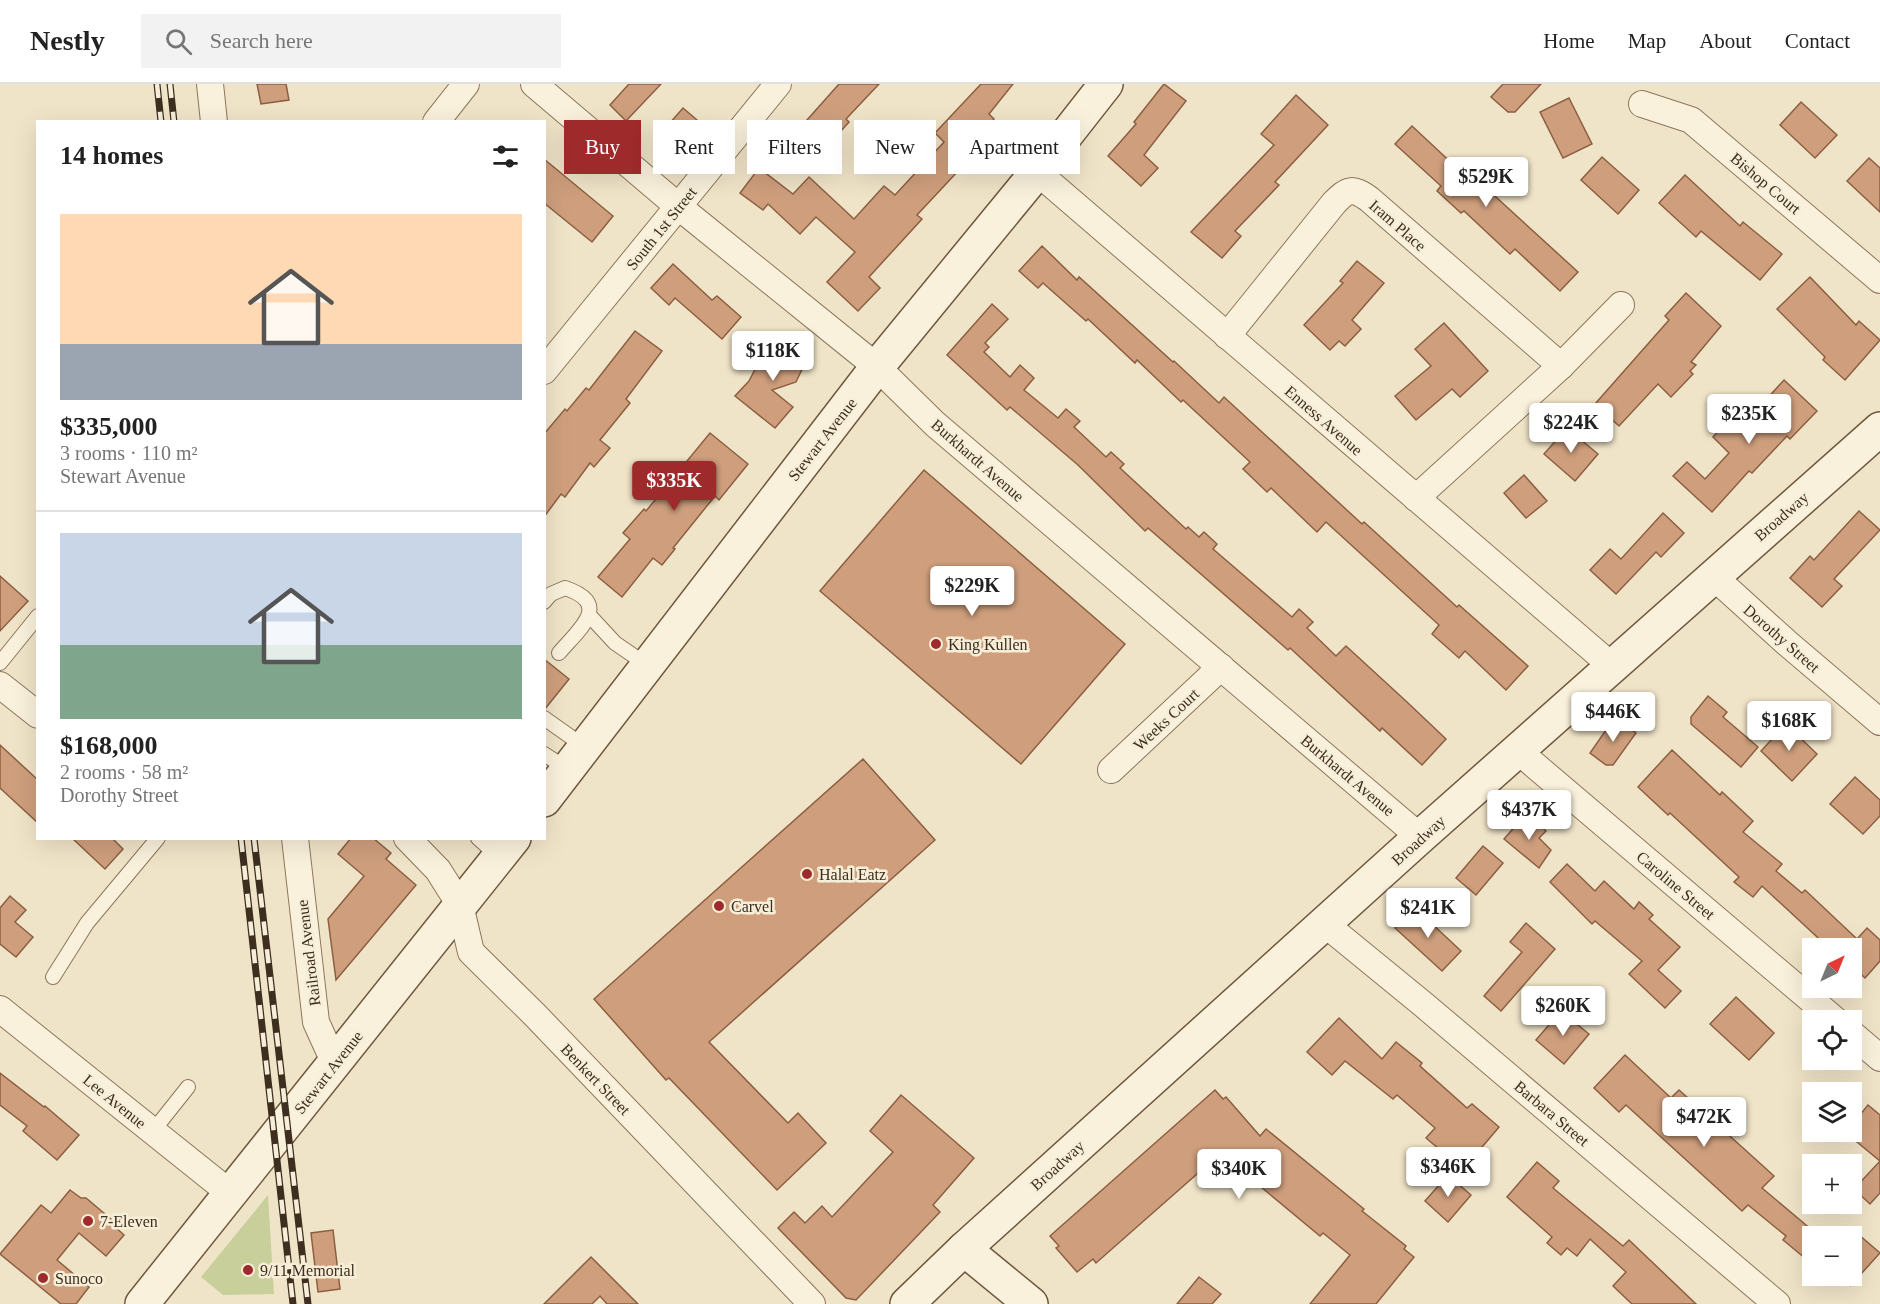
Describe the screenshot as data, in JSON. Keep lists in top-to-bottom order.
{
  "streets": {
    "main road": ["Stewart Avenue", "Broadway"],
    "street": [
      "Bishop Court",
      "Iram Place",
      "South 1st Street",
      "Enness Avenue",
      "Burkhardt Avenue",
      "Dorothy Street",
      "Weeks Court",
      "Caroline Street",
      "Railroad Avenue",
      "Benkert Street",
      "Lee Avenue",
      "Barbara Street"
    ]
  },
  "crossings": [
    ["Iram Place", "Enness Avenue"],
    ["South 1st Street", "Burkhardt Avenue"],
    ["Enness Avenue", "Broadway"],
    ["Stewart Avenue", "Burkhardt Avenue"],
    ["Stewart Avenue", "Railroad Avenue"],
    ["Stewart Avenue", "Benkert Street"],
    ["Stewart Avenue", "Lee Avenue"],
    ["Burkhardt Avenue", "Broadway"],
    ["Burkhardt Avenue", "Weeks Court"],
    ["Broadway", "Dorothy Street"],
    ["Broadway", "Caroline Street"],
    ["Broadway", "Barbara Street"]
  ],
  "places": [
    "King Kullen",
    "Halal Eatz",
    "Carvel",
    "7-Eleven",
    "9/11 Memorial",
    "Sunoco"
  ],
  "north": "top right",
  "page": {
    "header": "Nestly",
    "search": "Search here",
    "nav": [
      "Home",
      "Map",
      "About",
      "Contact"
    ],
    "chip": [
      "Buy",
      "Rent",
      "Filters",
      "New",
      "Apartment"
    ],
    "heading": "14 homes",
    "price": [
      "$529K",
      "$118K",
      "$235K",
      "$224K",
      "$335K",
      "$229K",
      "$446K",
      "$168K",
      "$437K",
      "$241K",
      "$260K",
      "$472K",
      "$346K",
      "$340K"
    ],
    "list": [
      {
        "name": "$335,000",
        "note": "3 rooms · 110 m² · Stewart Avenue"
      },
      {
        "name": "$168,000",
        "note": "2 rooms · 58 m² · Dorothy Street"
      }
    ],
    "map_buttons": ["+", "−"]
  }
}
